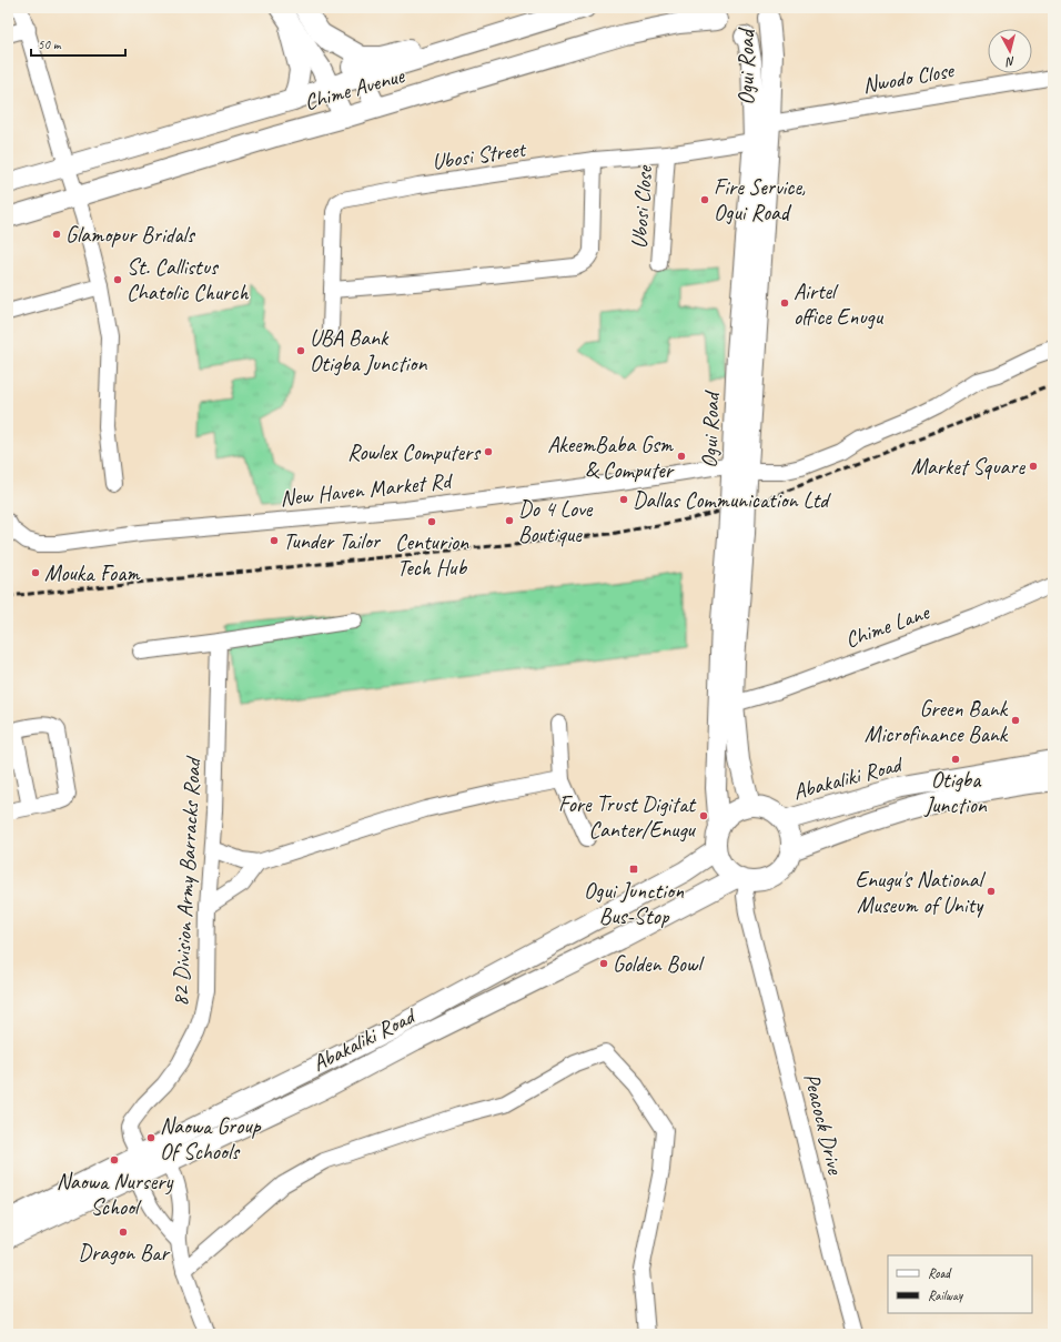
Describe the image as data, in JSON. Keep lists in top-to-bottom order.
{
  "streets": {
    "main road": ["Ogui Road", "Chime Avenue", "Abakaliki Road"],
    "street": [
      "Nwodo Close",
      "Ubosi Street",
      "Ubosi Close",
      "New Haven Market Rd",
      "Chime Lane",
      "82 Division Army Barracks Road",
      "Peacock Drive"
    ]
  },
  "crossings": [
    ["Ogui Road", "Nwodo Close"],
    ["Ogui Road", "Ubosi Street"],
    ["Ogui Road", "New Haven Market Rd"],
    ["Ogui Road", "Chime Lane"],
    ["Ogui Road", "Abakaliki Road"],
    ["Ogui Road", "Peacock Drive"],
    ["Ubosi Street", "Ubosi Close"],
    ["Abakaliki Road", "82 Division Army Barracks Road"],
    ["Abakaliki Road", "Peacock Drive"]
  ],
  "places": {
    "other": [
      "Fire Service, Ogui Road",
      "Glamopur Bridals",
      "St. Callistus Chatolic Church",
      "Airtel office Enugu",
      "UBA Bank Otigba Junction",
      "Rowlex Computers",
      "AkeemBaba Gsm & Computer",
      "Market Square",
      "Dallas Communication Ltd",
      "Do 4 Love Boutique",
      "Centurion Tech Hub",
      "Tunder Tailor",
      "Mouka Foam",
      "Green Bank Microfinance Bank",
      "Otigba Junction",
      "Fore Trust Digitat Canter/Enugu",
      "Enugu's National Museum of Unity",
      "Golden Bowl",
      "Naowa Group Of Schools",
      "Naowa Nursery School",
      "Dragon Bar"
    ],
    "transit": ["Ogui Junction Bus-Stop"]
  },
  "legend": ["Road", "Railway"],
  "scale_bar": "50 m",
  "north": "bottom"
}
